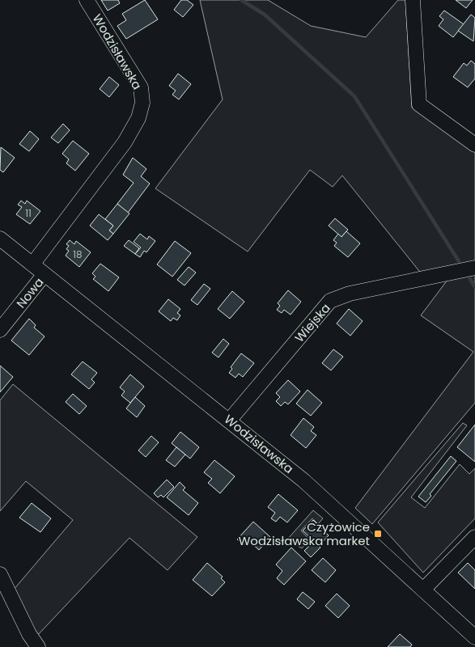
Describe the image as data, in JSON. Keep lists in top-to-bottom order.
{
  "streets": {
    "street": ["Wodzisławska", "Nowa", "Wiejska"]
  },
  "crossings": [
    ["Wodzisławska", "Nowa"],
    ["Wodzisławska", "Wiejska"]
  ],
  "places": {
    "transit": ["Czyżowice Wodzisławska market"]
  },
  "house_numbers": ["11", "18"]
}
